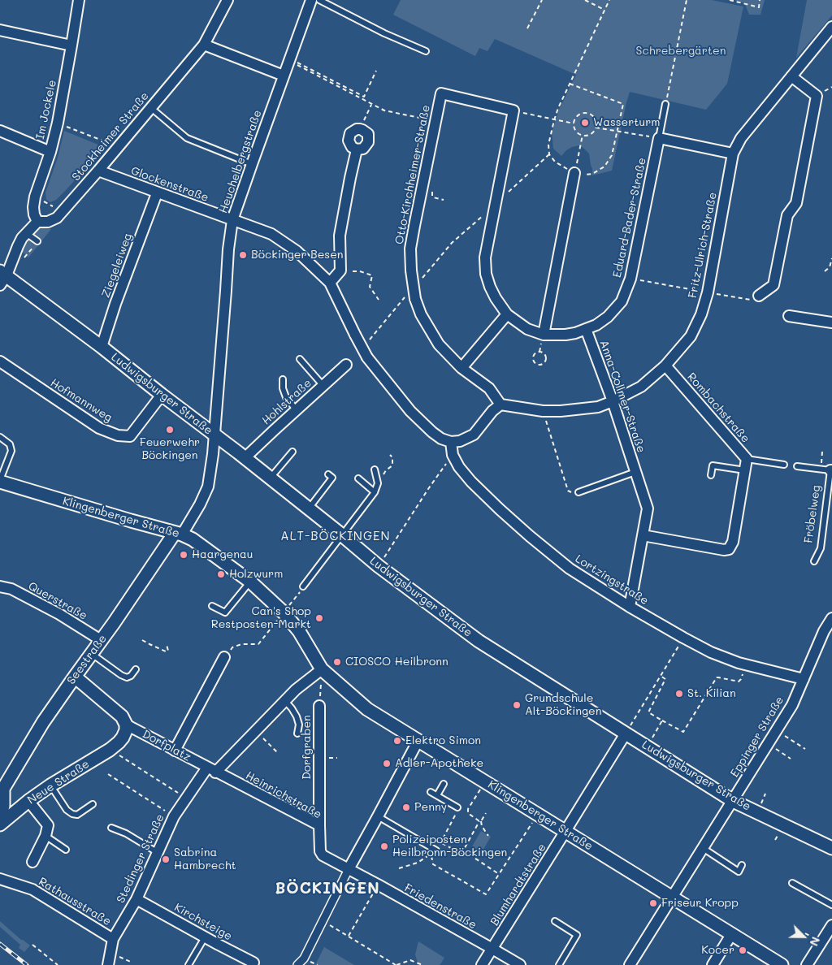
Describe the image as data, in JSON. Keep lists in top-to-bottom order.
{
  "streets": {
    "street": [
      "Im Jockele",
      "Stockheimer Straße",
      "Heuchelbergstraße",
      "Otto-Kirchheimer-Straße",
      "Glockenstraße",
      "Eduard-Bader-Straße",
      "Fritz-Ulrich-Straße",
      "Ziegeleiweg",
      "Ludwigsburger Straße",
      "Anna-Collmer-Straße",
      "Hofmannweg",
      "Hohlstraße",
      "Rombachstraße",
      "Klingenberger Straße",
      "Lortzingstraße",
      "Querstraße",
      "Seestraße",
      "Eppinger Straße",
      "Dorfplatz",
      "Dorfgraben",
      "Neue Straße",
      "Heinrichstraße",
      "Stedinger Straße",
      "Blumhardtstraße",
      "Rathausstraße",
      "Friedenstraße",
      "Kirchsteige"
    ],
    "lane": ["Fröbelweg"]
  },
  "crossings": [
    ["Im Jockele", "Stockheimer Straße"],
    ["Stockheimer Straße", "Glockenstraße"],
    ["Heuchelbergstraße", "Glockenstraße"],
    ["Heuchelbergstraße", "Ludwigsburger Straße"],
    ["Otto-Kirchheimer-Straße", "Eduard-Bader-Straße"],
    ["Otto-Kirchheimer-Straße", "Fritz-Ulrich-Straße"],
    ["Glockenstraße", "Ziegeleiweg"],
    ["Eduard-Bader-Straße", "Anna-Collmer-Straße"],
    ["Fritz-Ulrich-Straße", "Anna-Collmer-Straße"],
    ["Fritz-Ulrich-Straße", "Rombachstraße"],
    ["Ziegeleiweg", "Ludwigsburger Straße"],
    ["Ludwigsburger Straße", "Hofmannweg"],
    ["Ludwigsburger Straße", "Hohlstraße"],
    ["Ludwigsburger Straße", "Eppinger Straße"],
    ["Ludwigsburger Straße", "Blumhardtstraße"],
    ["Anna-Collmer-Straße", "Rombachstraße"],
    ["Anna-Collmer-Straße", "Lortzingstraße"],
    ["Klingenberger Straße", "Seestraße"],
    ["Klingenberger Straße", "Eppinger Straße"],
    ["Klingenberger Straße", "Dorfgraben"],
    ["Klingenberger Straße", "Stedinger Straße"],
    ["Klingenberger Straße", "Blumhardtstraße"],
    ["Lortzingstraße", "Eppinger Straße"],
    ["Querstraße", "Seestraße"],
    ["Seestraße", "Dorfplatz"],
    ["Dorfplatz", "Neue Straße"],
    ["Dorfplatz", "Heinrichstraße"],
    ["Dorfplatz", "Stedinger Straße"],
    ["Dorfgraben", "Heinrichstraße"],
    ["Dorfgraben", "Stedinger Straße"],
    ["Heinrichstraße", "Stedinger Straße"],
    ["Heinrichstraße", "Friedenstraße"],
    ["Stedinger Straße", "Rathausstraße"],
    ["Stedinger Straße", "Kirchsteige"],
    ["Blumhardtstraße", "Friedenstraße"]
  ],
  "districts": ["ALT-BÖCKINGEN", "BÖCKINGEN"],
  "parks": ["Schrebergärten"],
  "places": [
    "Wasserturm",
    "Böckinger Besen",
    "Feuerwehr Böckingen",
    "Haargenau",
    "Holzwurm",
    "Can's Shop Restposten-Markt",
    "CIOSCO Heilbronn",
    "St. Kilian",
    "Grundschule Alt-Böckingen",
    "Elektro Simon",
    "Adler-Apotheke",
    "Penny",
    "Polizeiposten Heilbronn-Böckingen",
    "Sabrina Hambrecht",
    "Friseur Kropp",
    "Kocer"
  ],
  "north": "bottom right"
}
